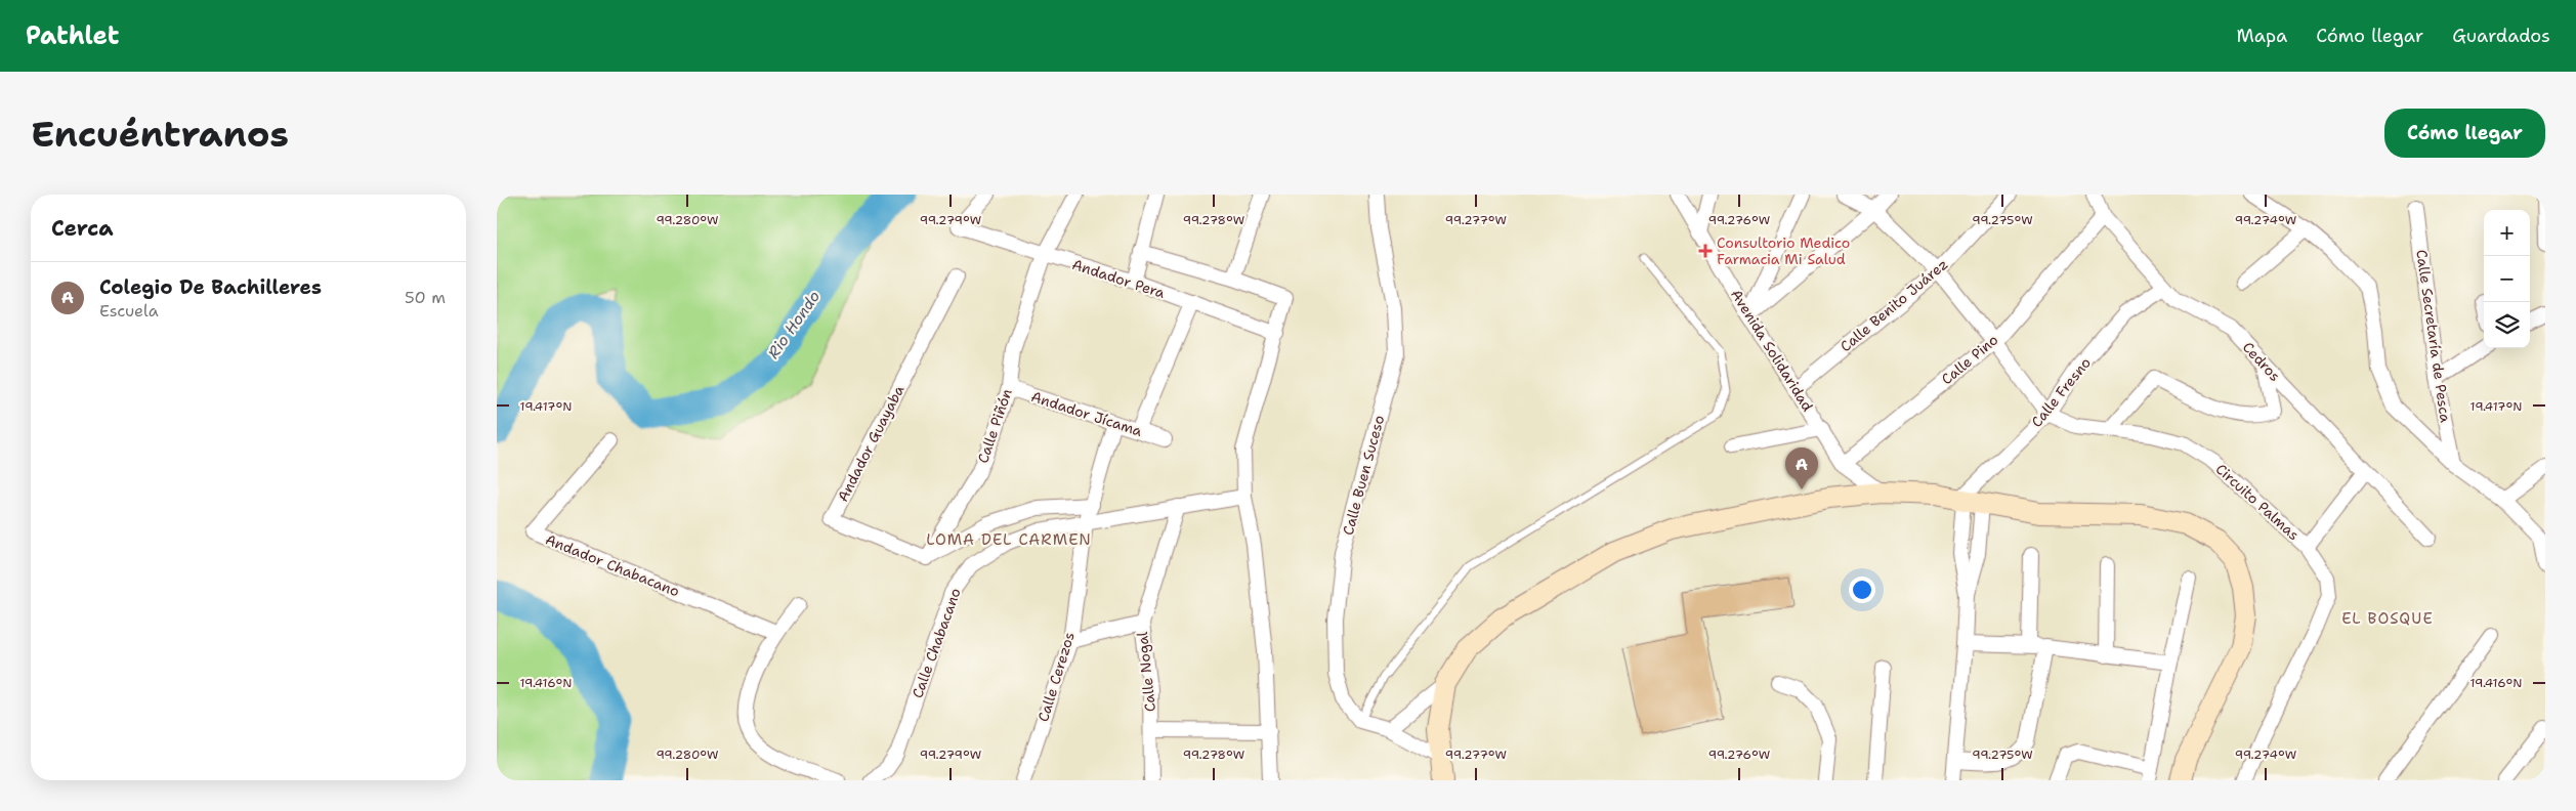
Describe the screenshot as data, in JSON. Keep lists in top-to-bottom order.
{
  "streets": {
    "street": [
      "Andador Pera",
      "Calle Benito Juárez",
      "Calle Secretaría de Pesca",
      "Avenida Solidaridad",
      "Calle Pino",
      "Cedros",
      "Calle Fresno",
      "Andador Jícama",
      "Calle Piñón",
      "Andador Guayaba",
      "Calle Buen Suceso",
      "Circuito Palmas",
      "Andador Chabacano",
      "Calle Chabacano",
      "Calle Nogal",
      "Calle Cerezos"
    ]
  },
  "crossings": [
    ["Andador Pera", "Calle Piñón"],
    ["Calle Benito Juárez", "Avenida Solidaridad"],
    ["Avenida Solidaridad", "Calle Pino"],
    ["Calle Pino", "Cedros"],
    ["Cedros", "Calle Fresno"],
    ["Calle Fresno", "Circuito Palmas"],
    ["Andador Jícama", "Calle Piñón"],
    ["Andador Jícama", "Calle Cerezos"],
    ["Calle Piñón", "Andador Guayaba"],
    ["Calle Chabacano", "Calle Nogal"],
    ["Calle Chabacano", "Calle Cerezos"]
  ],
  "districts": ["LOMA DEL CARMEN", "EL BOSQUE"],
  "water": ["Rio Hondo"],
  "places": {
    "health": ["Consultorio Medico Farmacia Mi Salud"]
  },
  "page": {
    "header": "Pathlet",
    "nav": ["Mapa", "Cómo llegar", "Guardados"],
    "buttons": "Cómo llegar",
    "title": "Encuéntranos",
    "heading": "Cerca",
    "map_buttons": ["+", "−"],
    "list": [
      {
        "mark": "A",
        "name": "Colegio De Bachilleres",
        "note": "Escuela",
        "value": "50 m"
      }
    ],
    "pins": "A"
  },
  "coordinates": [
    "99.280°W",
    "99.279°W",
    "99.278°W",
    "99.277°W",
    "99.276°W",
    "99.275°W",
    "99.274°W",
    "19.417°N",
    "19.416°N"
  ]
}
